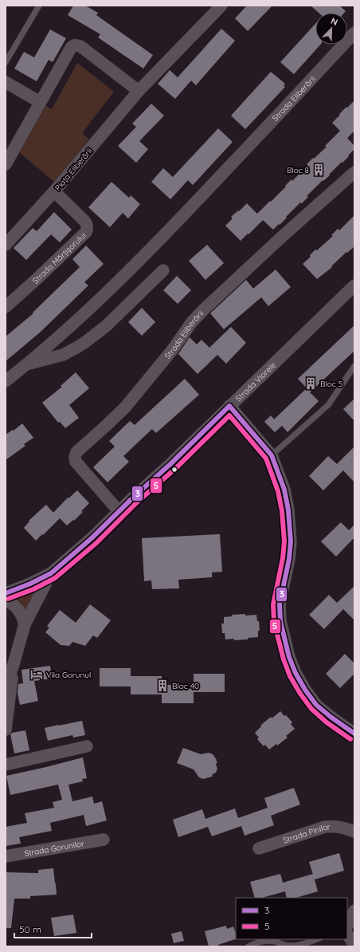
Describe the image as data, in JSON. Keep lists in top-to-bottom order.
{
  "streets": {
    "street": [
      "Strada Eliberării",
      "Piața Eliberării",
      "Strada Mărțișorului",
      "Strada Viorele",
      "Strada Pinilor",
      "Strada Gorunilor"
    ]
  },
  "crossings": [
    ["Strada Eliberării", "Strada Viorele"],
    ["Piața Eliberării", "Strada Mărțișorului"]
  ],
  "places": {
    "building": ["Bloc 8", "Bloc 5", "Bloc 40"],
    "hotel": ["Vila Gorunul"]
  },
  "lines": ["transit line 3", "transit line 5"],
  "legend": ["3", "5"],
  "scale_bar": "50 m",
  "north": "top right"
}
